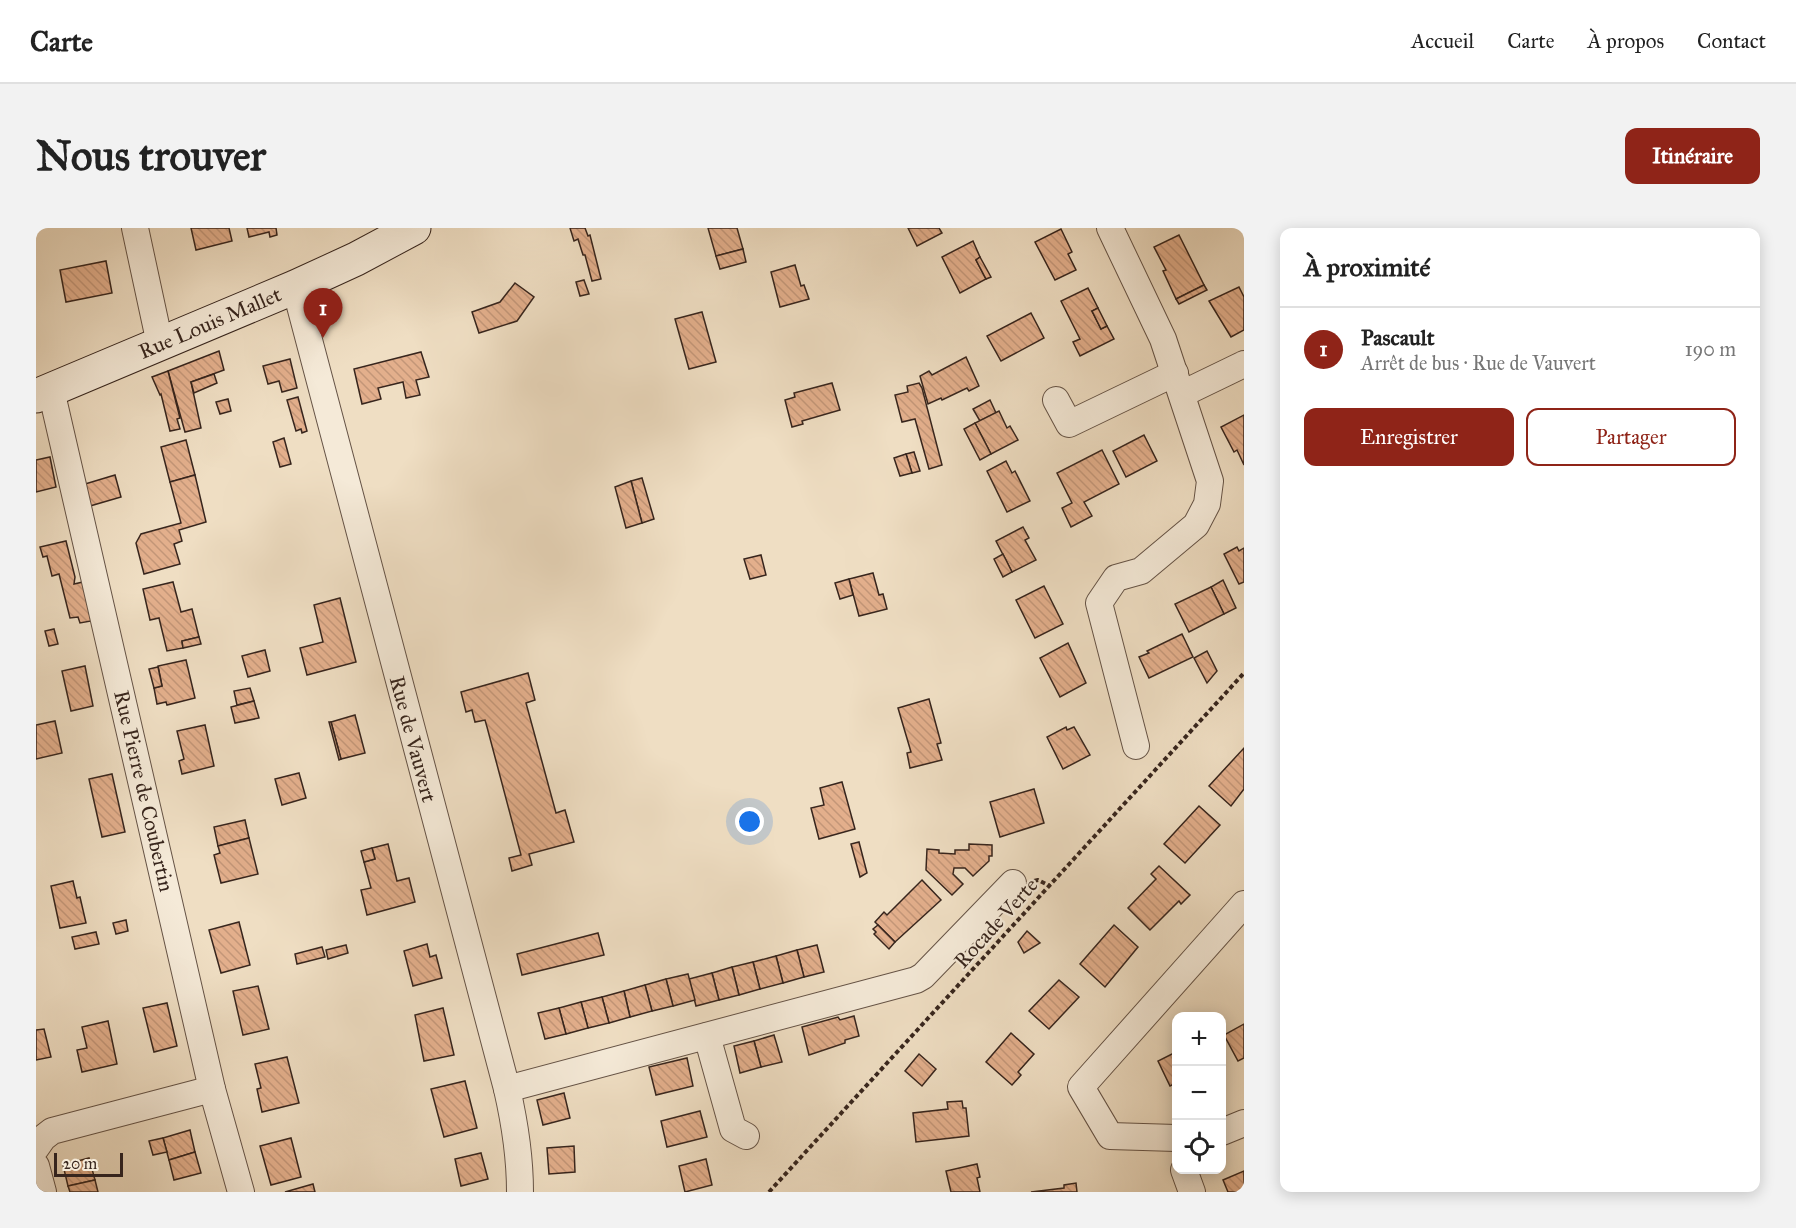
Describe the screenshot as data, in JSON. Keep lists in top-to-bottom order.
{
  "streets": {
    "main road": ["Rue Louis Mallet"],
    "street": ["Rue de Vauvert", "Rue Pierre de Coubertin"],
    "path": ["Rocade Verte"]
  },
  "crossings": [
    ["Rue Louis Mallet", "Rue de Vauvert"],
    ["Rue Louis Mallet", "Rue Pierre de Coubertin"]
  ],
  "scale_bar": "20 m",
  "page": {
    "header": "Carte",
    "nav": [
      "Accueil",
      "Carte",
      "À propos",
      "Contact"
    ],
    "buttons": [
      "Itinéraire",
      ["Enregistrer", "Partager"]
    ],
    "title": "Nous trouver",
    "heading": "À proximité",
    "pins": "1",
    "list": [
      {
        "mark": "1",
        "name": "Pascault",
        "note": "Arrêt de bus · Rue de Vauvert",
        "value": "190 m"
      }
    ],
    "map_buttons": ["+", "−"],
    "scale": "20 m"
  }
}
